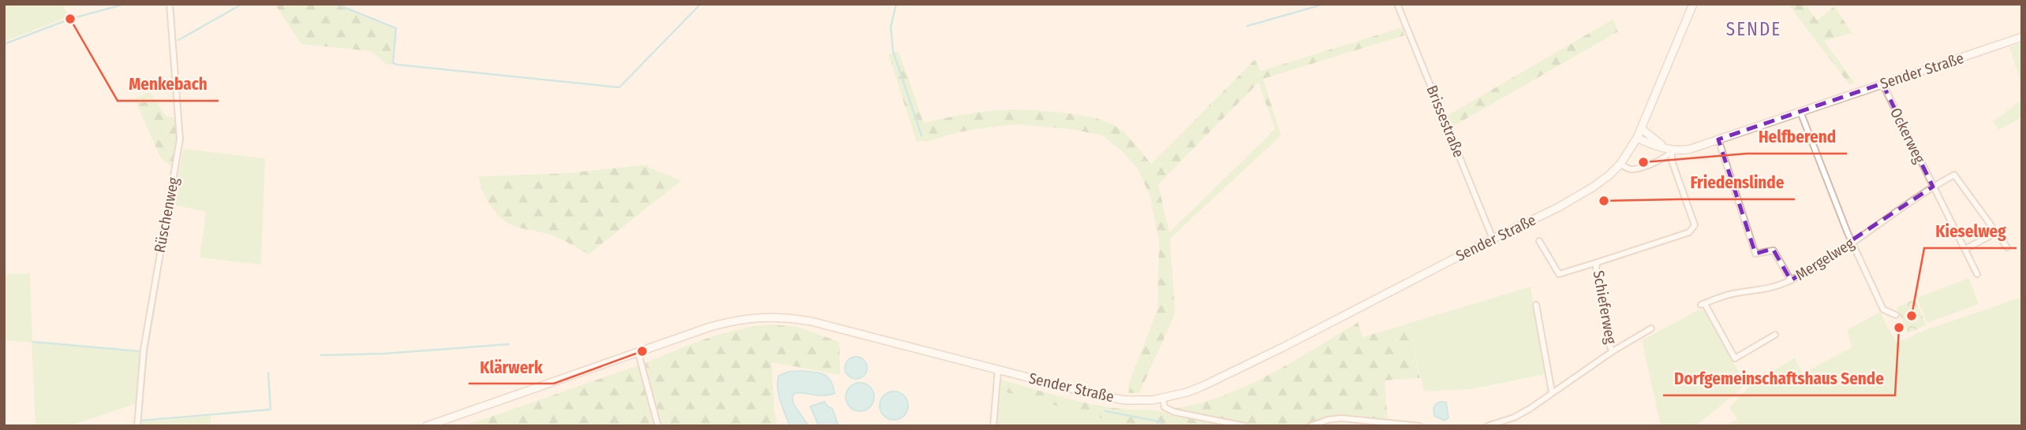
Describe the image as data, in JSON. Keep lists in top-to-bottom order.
{
  "streets": {
    "main road": ["Sender Straße"],
    "street": [
      "Brissestraße",
      "Ockerweg",
      "Rüschenweg",
      "Mergelweg",
      "Schieferweg"
    ]
  },
  "crossings": [
    ["Sender Straße", "Brissestraße"],
    ["Sender Straße", "Ockerweg"],
    ["Sender Straße", "Schieferweg"],
    ["Ockerweg", "Mergelweg"]
  ],
  "districts": ["SENDE"],
  "places": [
    "Menkebach",
    "Helfberend",
    "Friedenslinde",
    "Kieselweg",
    "Dorfgemeinschaftshaus Sende",
    "Klärwerk"
  ]
}
